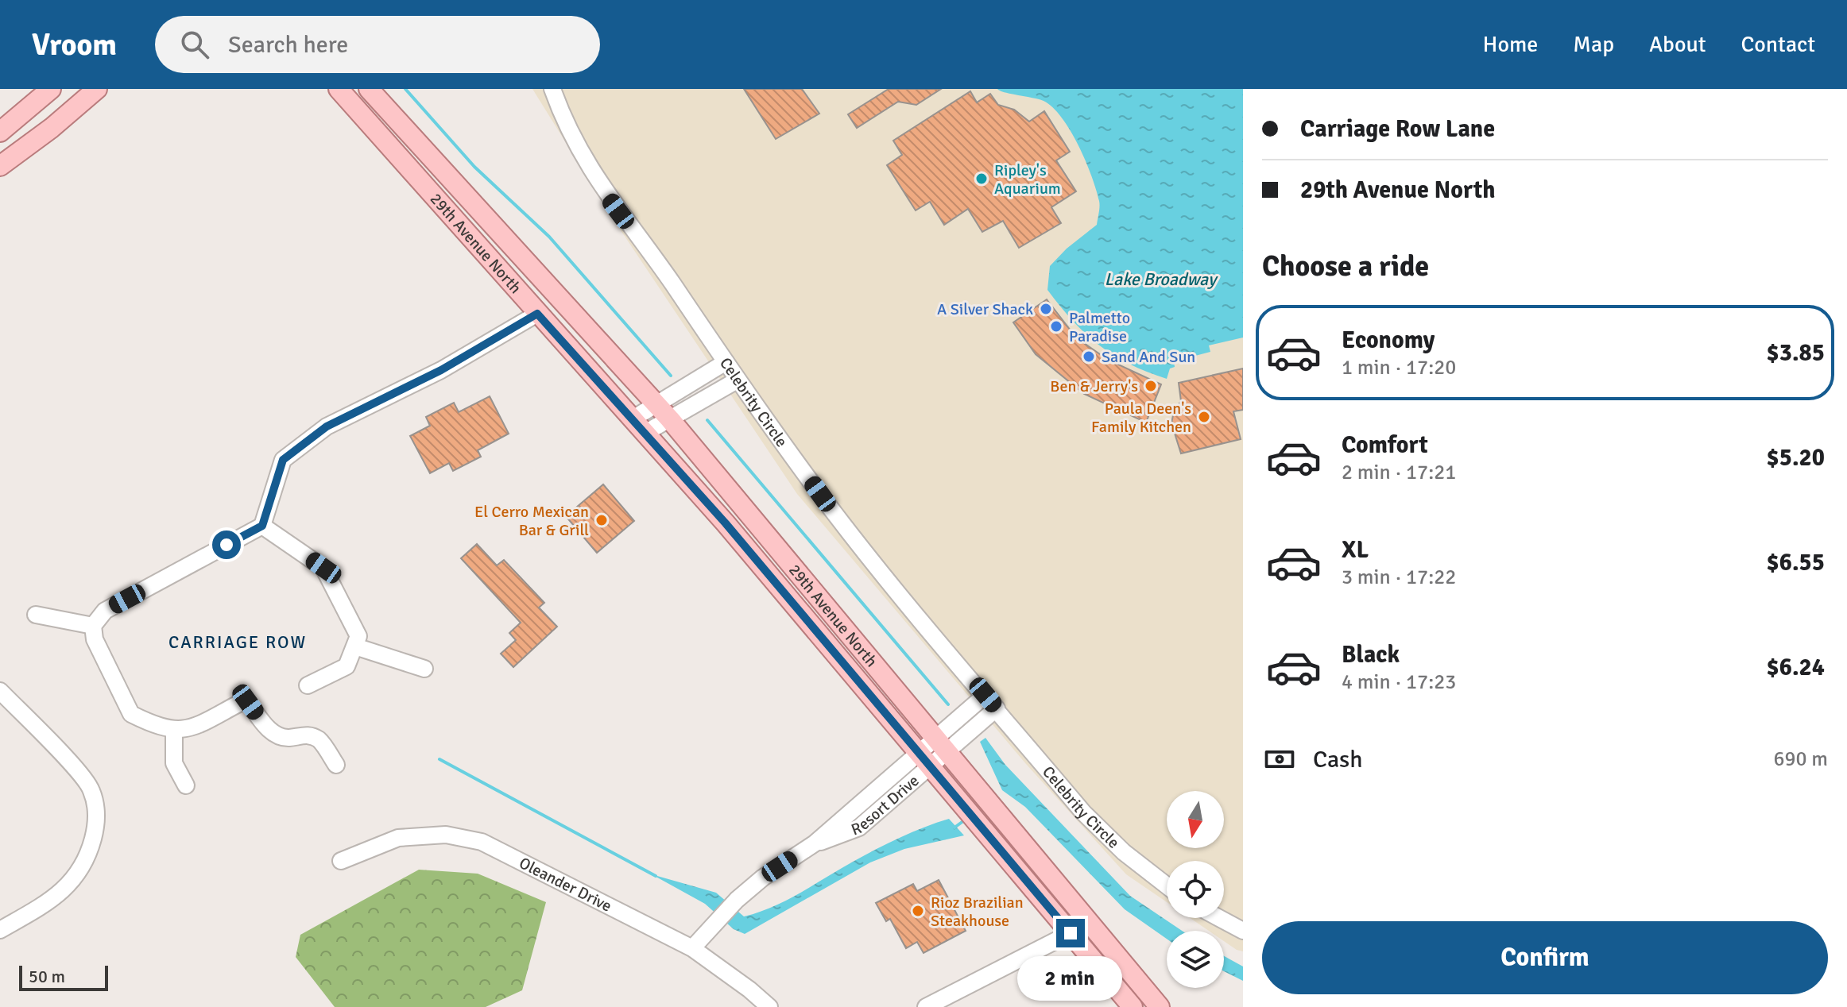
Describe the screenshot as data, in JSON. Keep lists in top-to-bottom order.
{
  "streets": {
    "main road": ["29th Avenue North"],
    "street": ["Celebrity Circle", "Resort Drive", "Oleander Drive"]
  },
  "crossings": [
    ["29th Avenue North", "Resort Drive"],
    ["Resort Drive", "Oleander Drive"]
  ],
  "districts": ["CARRIAGE ROW"],
  "water": ["Lake Broadway"],
  "places": [
    "Ripley's Aquarium",
    "A Silver Shack",
    "Palmetto Paradise",
    "Sand And Sun",
    "Ben & Jerry's",
    "Paula Deen's Family Kitchen",
    "El Cerro Mexican Bar & Grill",
    "Rioz Brazilian Steakhouse"
  ],
  "scale_bar": "50 m",
  "north": "bottom",
  "page": {
    "header": "Vroom",
    "search": "Search here",
    "nav": [
      "Home",
      "Map",
      "About",
      "Contact"
    ],
    "banner": ["Carriage Row Lane", "29th Avenue North"],
    "heading": "Choose a ride",
    "list": [
      {
        "name": "Economy",
        "note": "1 min · 17:20",
        "value": "$3.85"
      },
      {
        "name": "Comfort",
        "note": "2 min · 17:21",
        "value": "$5.20"
      },
      {
        "name": "XL",
        "note": "3 min · 17:22",
        "value": "$6.55"
      },
      {
        "name": "Black",
        "note": "4 min · 17:23",
        "value": "$6.24"
      }
    ],
    "pay": ["Cash", "690 m"],
    "buttons": "Confirm",
    "bubble": "2 min",
    "scale": "50 m"
  }
}
